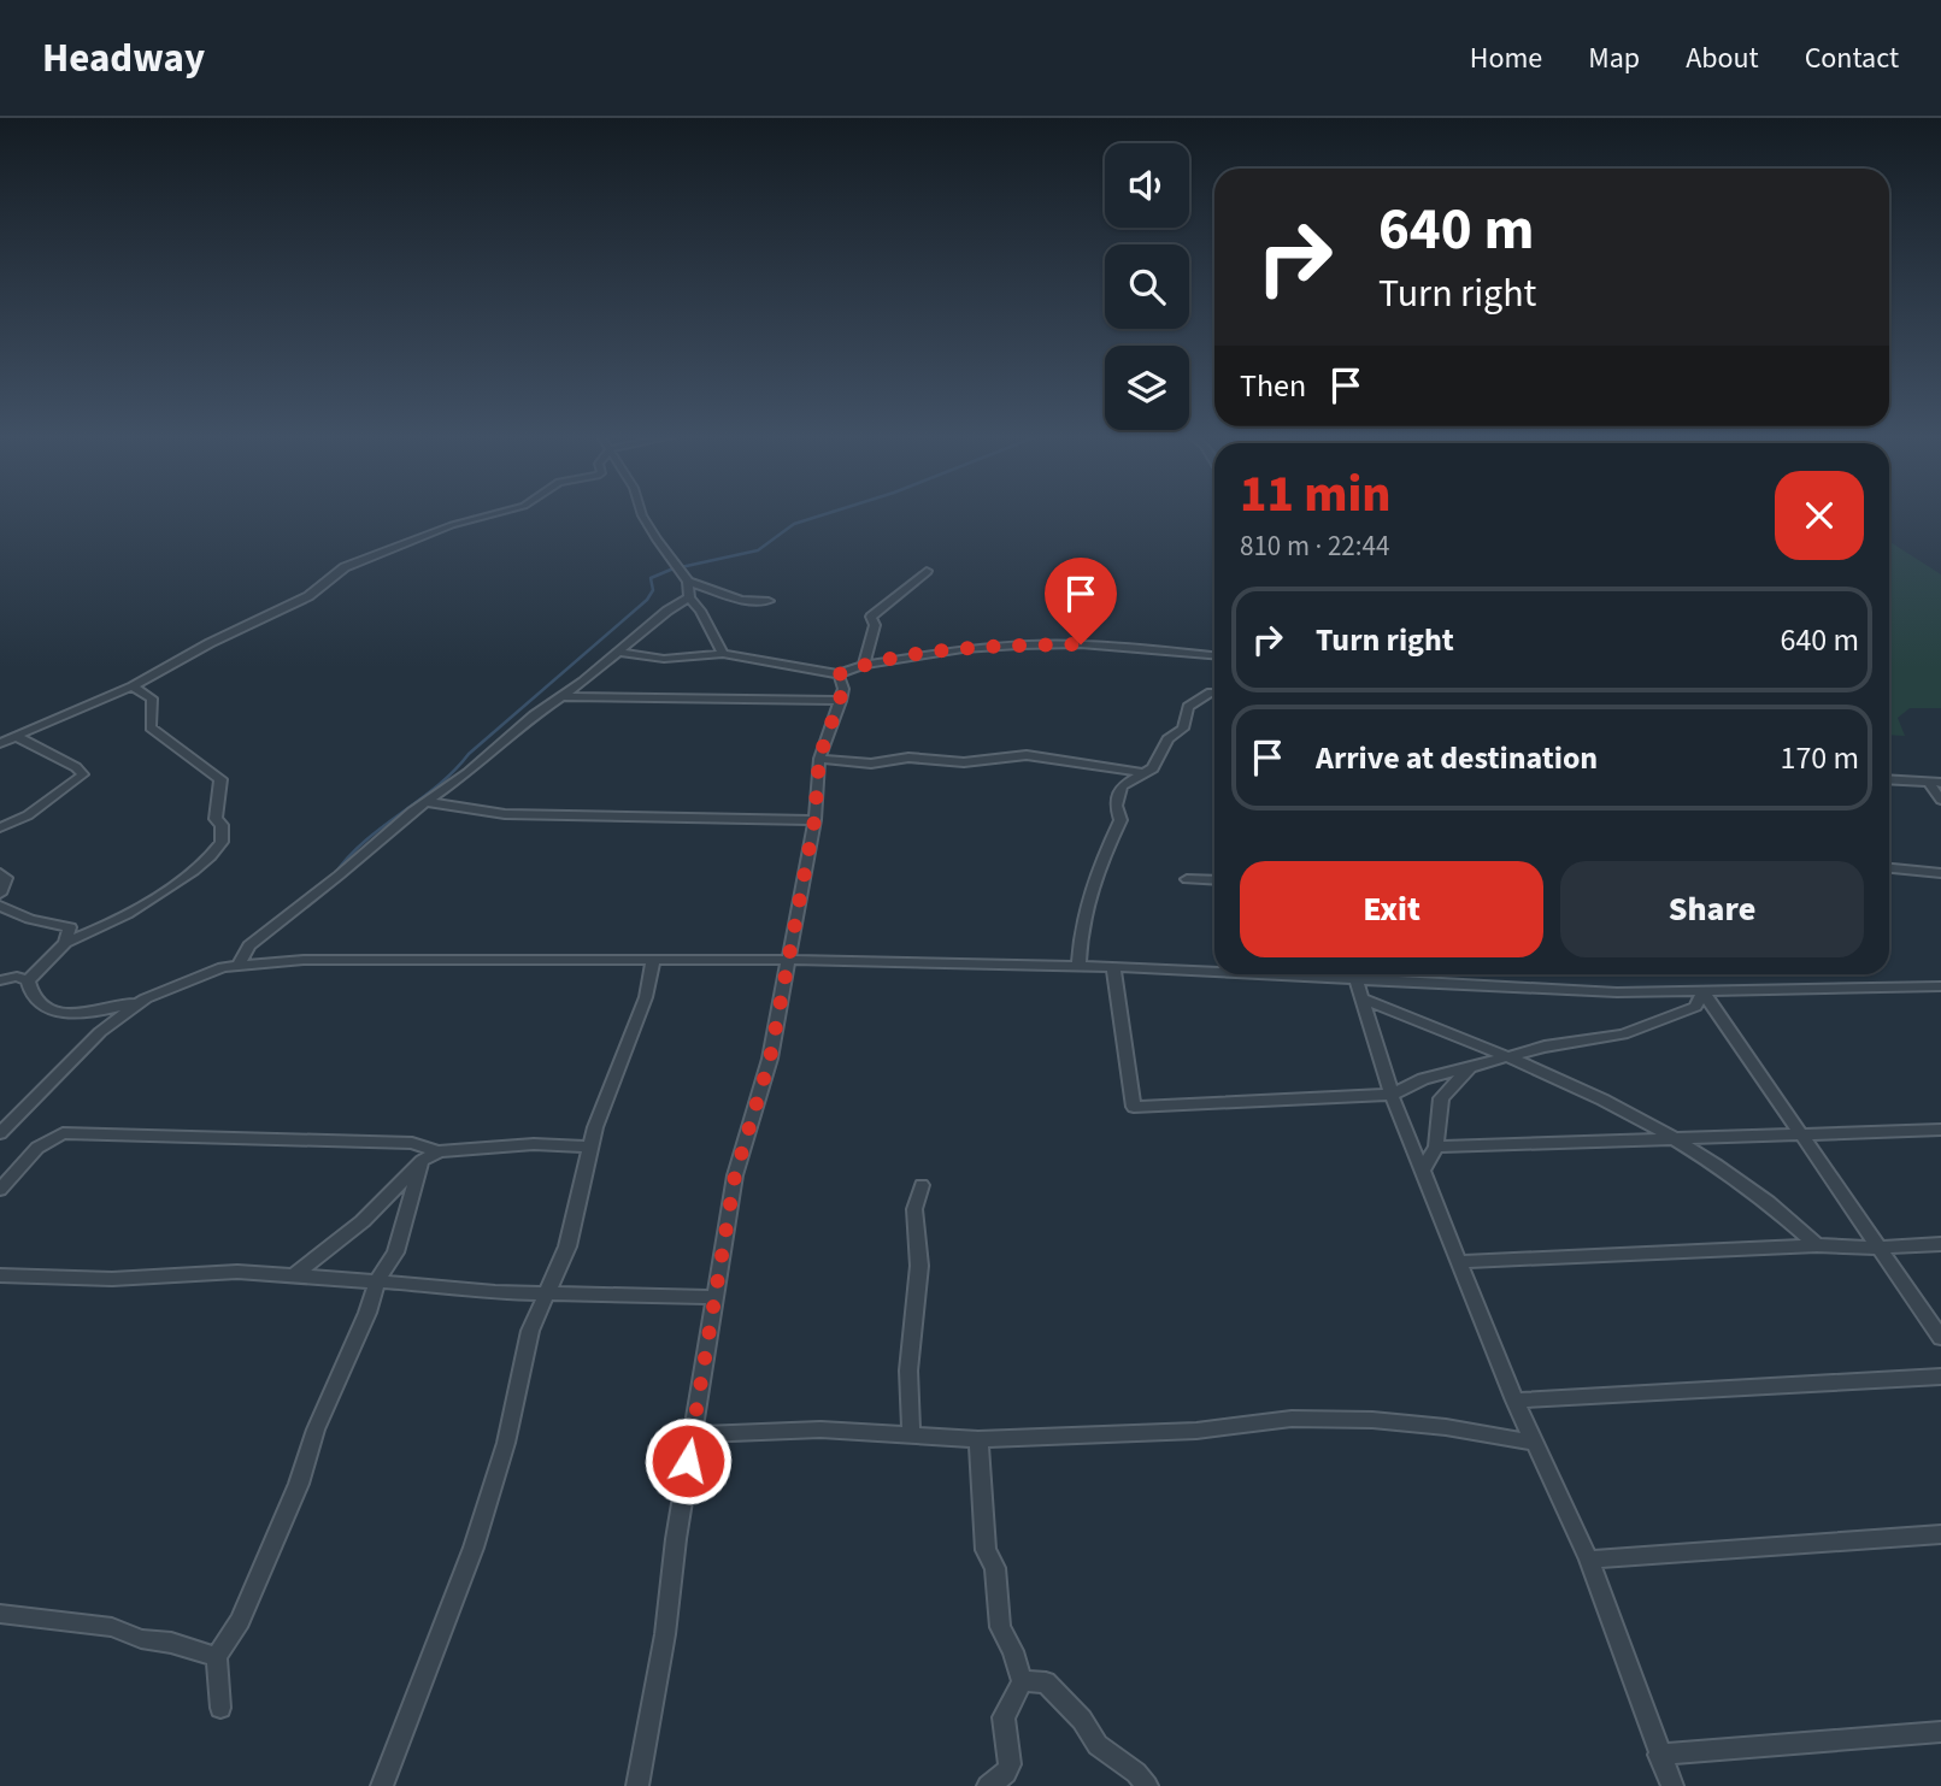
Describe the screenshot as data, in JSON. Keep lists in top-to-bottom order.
{
  "page": {
    "header": "Headway",
    "nav": [
      "Home",
      "Map",
      "About",
      "Contact"
    ],
    "turn": ["640 m", "Turn right"],
    "then": "Then",
    "heading": ["11 min", "810 m · 22:44"],
    "list": [
      {
        "name": "Turn right",
        "value": "640 m"
      },
      {
        "name": "Arrive at destination",
        "value": "170 m"
      }
    ],
    "buttons": ["Exit", "Share"]
  }
}
